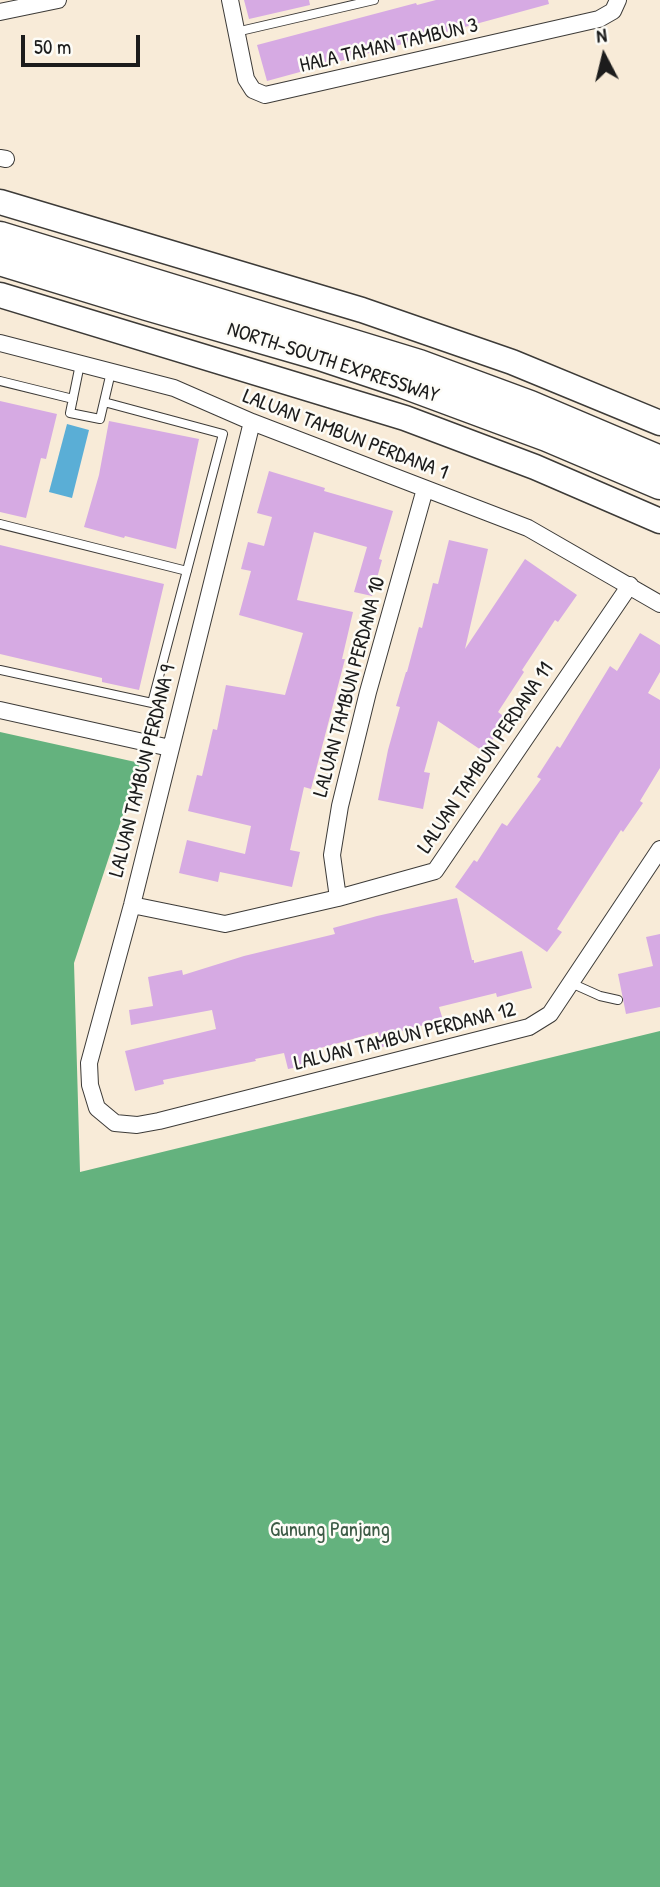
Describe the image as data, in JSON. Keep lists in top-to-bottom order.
{
  "streets": {
    "highway": ["NORTH–SOUTH EXPRESSWAY"],
    "street": [
      "HALA TAMAN TAMBUN 3",
      "LALUAN TAMBUN PERDANA 1",
      "LALUAN TAMBUN PERDANA 10",
      "LALUAN TAMBUN PERDANA 11",
      "LALUAN TAMBUN PERDANA 9",
      "LALUAN TAMBUN PERDANA 12"
    ]
  },
  "crossings": [
    ["LALUAN TAMBUN PERDANA 1", "LALUAN TAMBUN PERDANA 10"],
    ["LALUAN TAMBUN PERDANA 1", "LALUAN TAMBUN PERDANA 11"],
    ["LALUAN TAMBUN PERDANA 1", "LALUAN TAMBUN PERDANA 9"],
    ["LALUAN TAMBUN PERDANA 10", "LALUAN TAMBUN PERDANA 11"],
    ["LALUAN TAMBUN PERDANA 11", "LALUAN TAMBUN PERDANA 9"],
    ["LALUAN TAMBUN PERDANA 9", "LALUAN TAMBUN PERDANA 12"]
  ],
  "parks": ["Gunung Panjang"],
  "scale_bar": "50 m",
  "north": "top"
}
